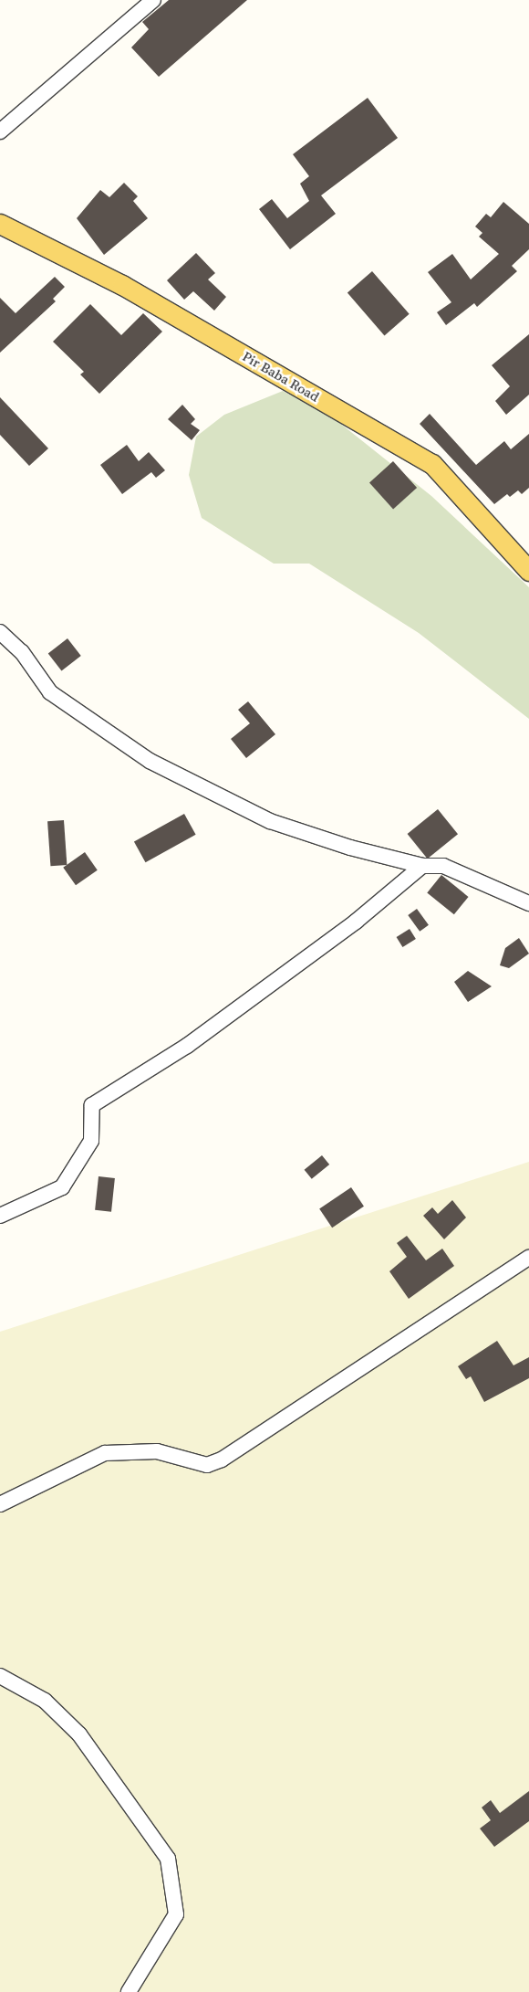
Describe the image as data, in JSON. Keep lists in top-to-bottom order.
{
  "streets": {
    "main road": ["Pir Baba Road"]
  }
}
